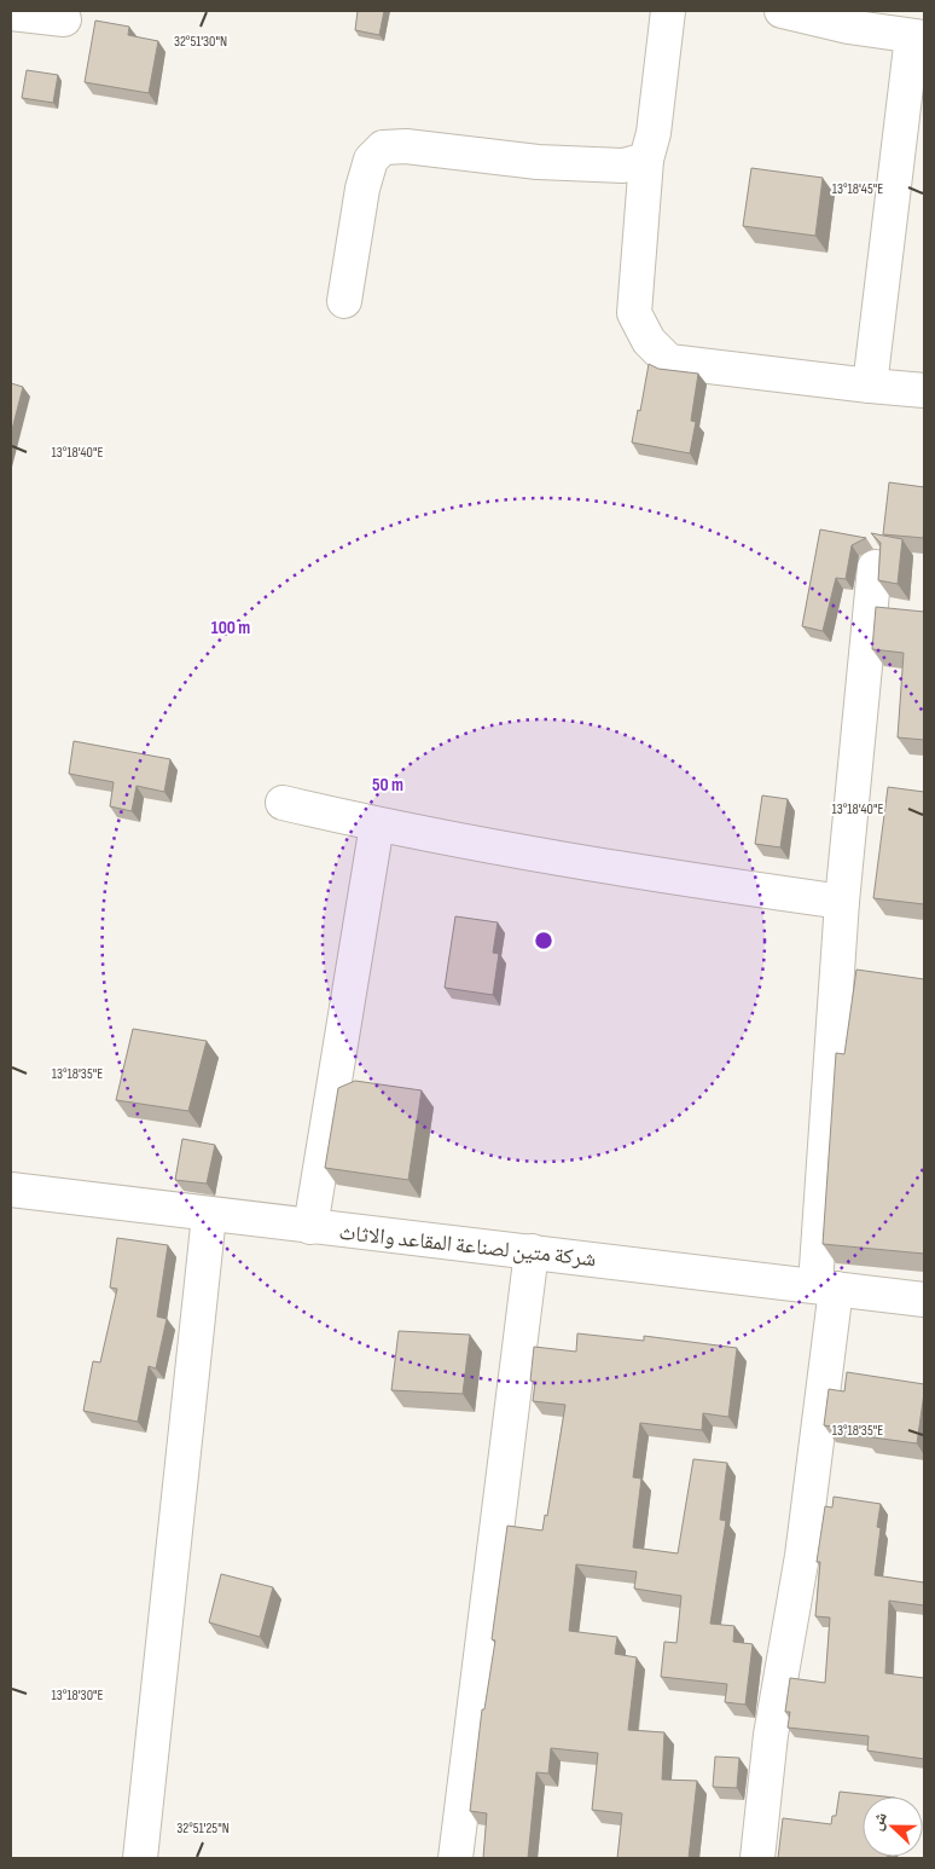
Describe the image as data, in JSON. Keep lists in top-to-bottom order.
{
  "streets": {
    "street": ["شركة متين لصناعة المقاعد والاثاث"]
  },
  "north": "left",
  "coordinates": [
    "32°51'30\"N",
    "13°18'45\"E",
    "13°18'40\"E",
    "13°18'35\"E",
    "13°18'30\"E",
    "32°51'25\"N"
  ],
  "rings": ["100 m", "50 m"]
}
